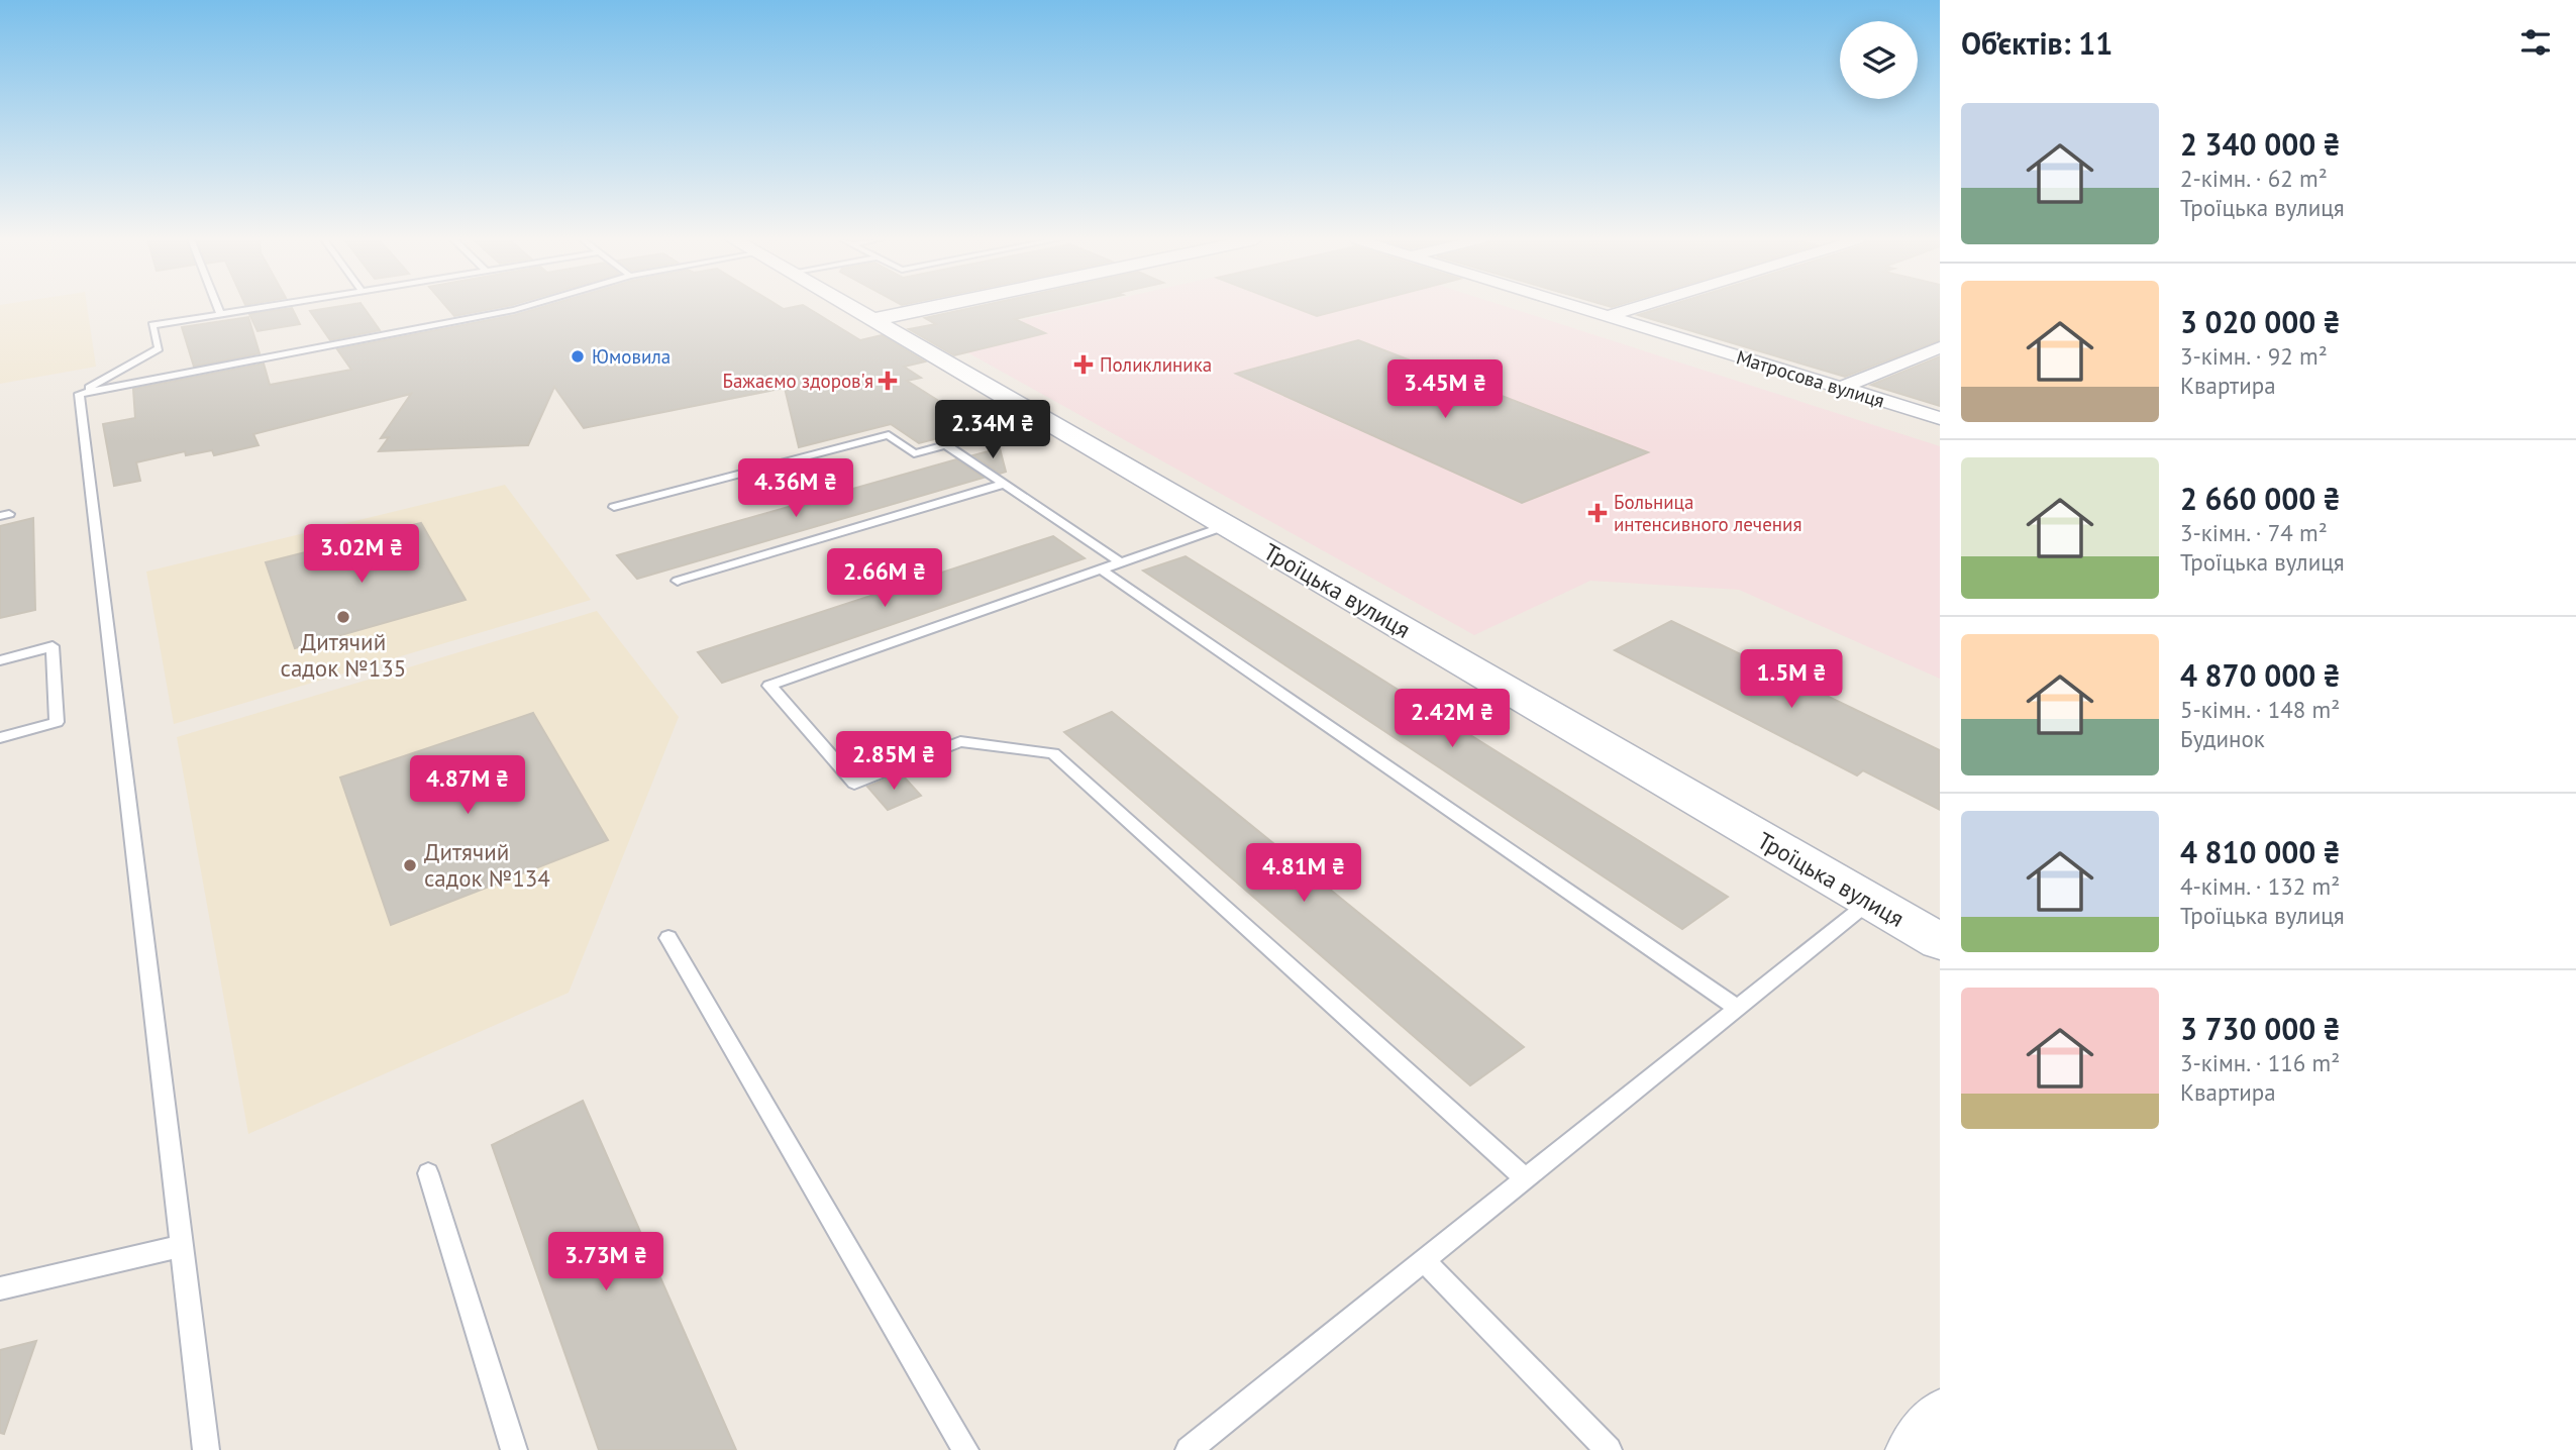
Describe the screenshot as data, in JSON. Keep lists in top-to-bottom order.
{
  "streets": {
    "street": ["Матросова вулиця", "Троїцька вулиця"]
  },
  "places": {
    "other": ["Юмовила", "Дитячий садок №135", "Дитячий садок №134"],
    "health": ["Поликлиника", "Бажаємо здоров'я", "Больница интенсивного лечения"]
  },
  "page": {
    "heading": "Об’єктів: 11",
    "list": [
      {
        "name": "2 340 000 ₴",
        "note": "2-кімн. · 62 m² · Троїцька вулиця"
      },
      {
        "name": "3 020 000 ₴",
        "note": "3-кімн. · 92 m² · Квартира"
      },
      {
        "name": "2 660 000 ₴",
        "note": "3-кімн. · 74 m² · Троїцька вулиця"
      },
      {
        "name": "4 870 000 ₴",
        "note": "5-кімн. · 148 m² · Будинок"
      },
      {
        "name": "4 810 000 ₴",
        "note": "4-кімн. · 132 m² · Троїцька вулиця"
      },
      {
        "name": "3 730 000 ₴",
        "note": "3-кімн. · 116 m² · Квартира"
      }
    ],
    "price": [
      "3.45M ₴",
      "2.34M ₴",
      "4.36M ₴",
      "3.02M ₴",
      "2.66M ₴",
      "1.5M ₴",
      "2.42M ₴",
      "2.85M ₴",
      "4.87M ₴",
      "4.81M ₴",
      "3.73M ₴"
    ]
  }
}
